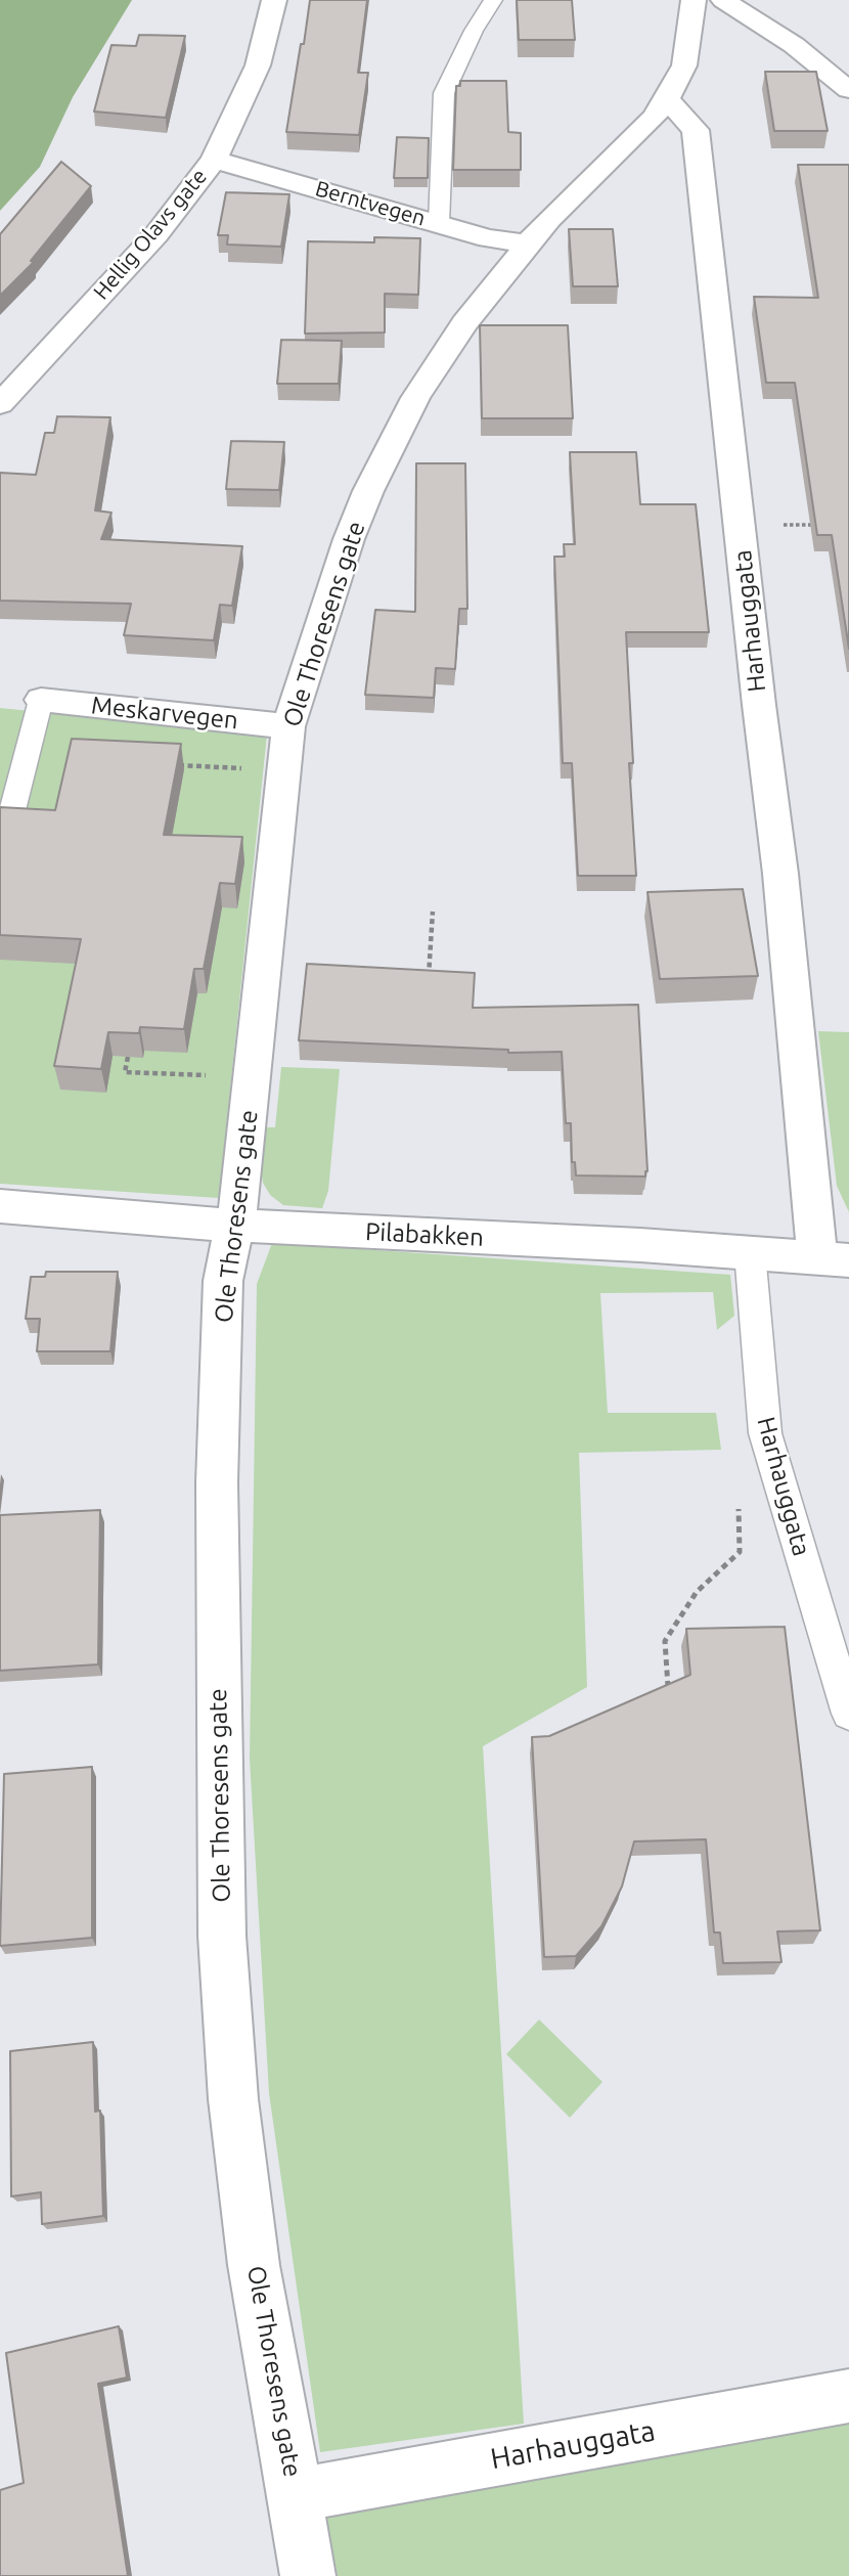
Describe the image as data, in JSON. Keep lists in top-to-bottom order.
{
  "streets": {
    "street": [
      "Berntvegen",
      "Hellig Olavs gate",
      "Harhauggata",
      "Ole Thoresens gate",
      "Meskarvegen",
      "Pilabakken"
    ]
  },
  "crossings": [
    ["Berntvegen", "Hellig Olavs gate"],
    ["Berntvegen", "Ole Thoresens gate"],
    ["Harhauggata", "Ole Thoresens gate"],
    ["Harhauggata", "Pilabakken"],
    ["Ole Thoresens gate", "Meskarvegen"],
    ["Ole Thoresens gate", "Pilabakken"]
  ]
}
